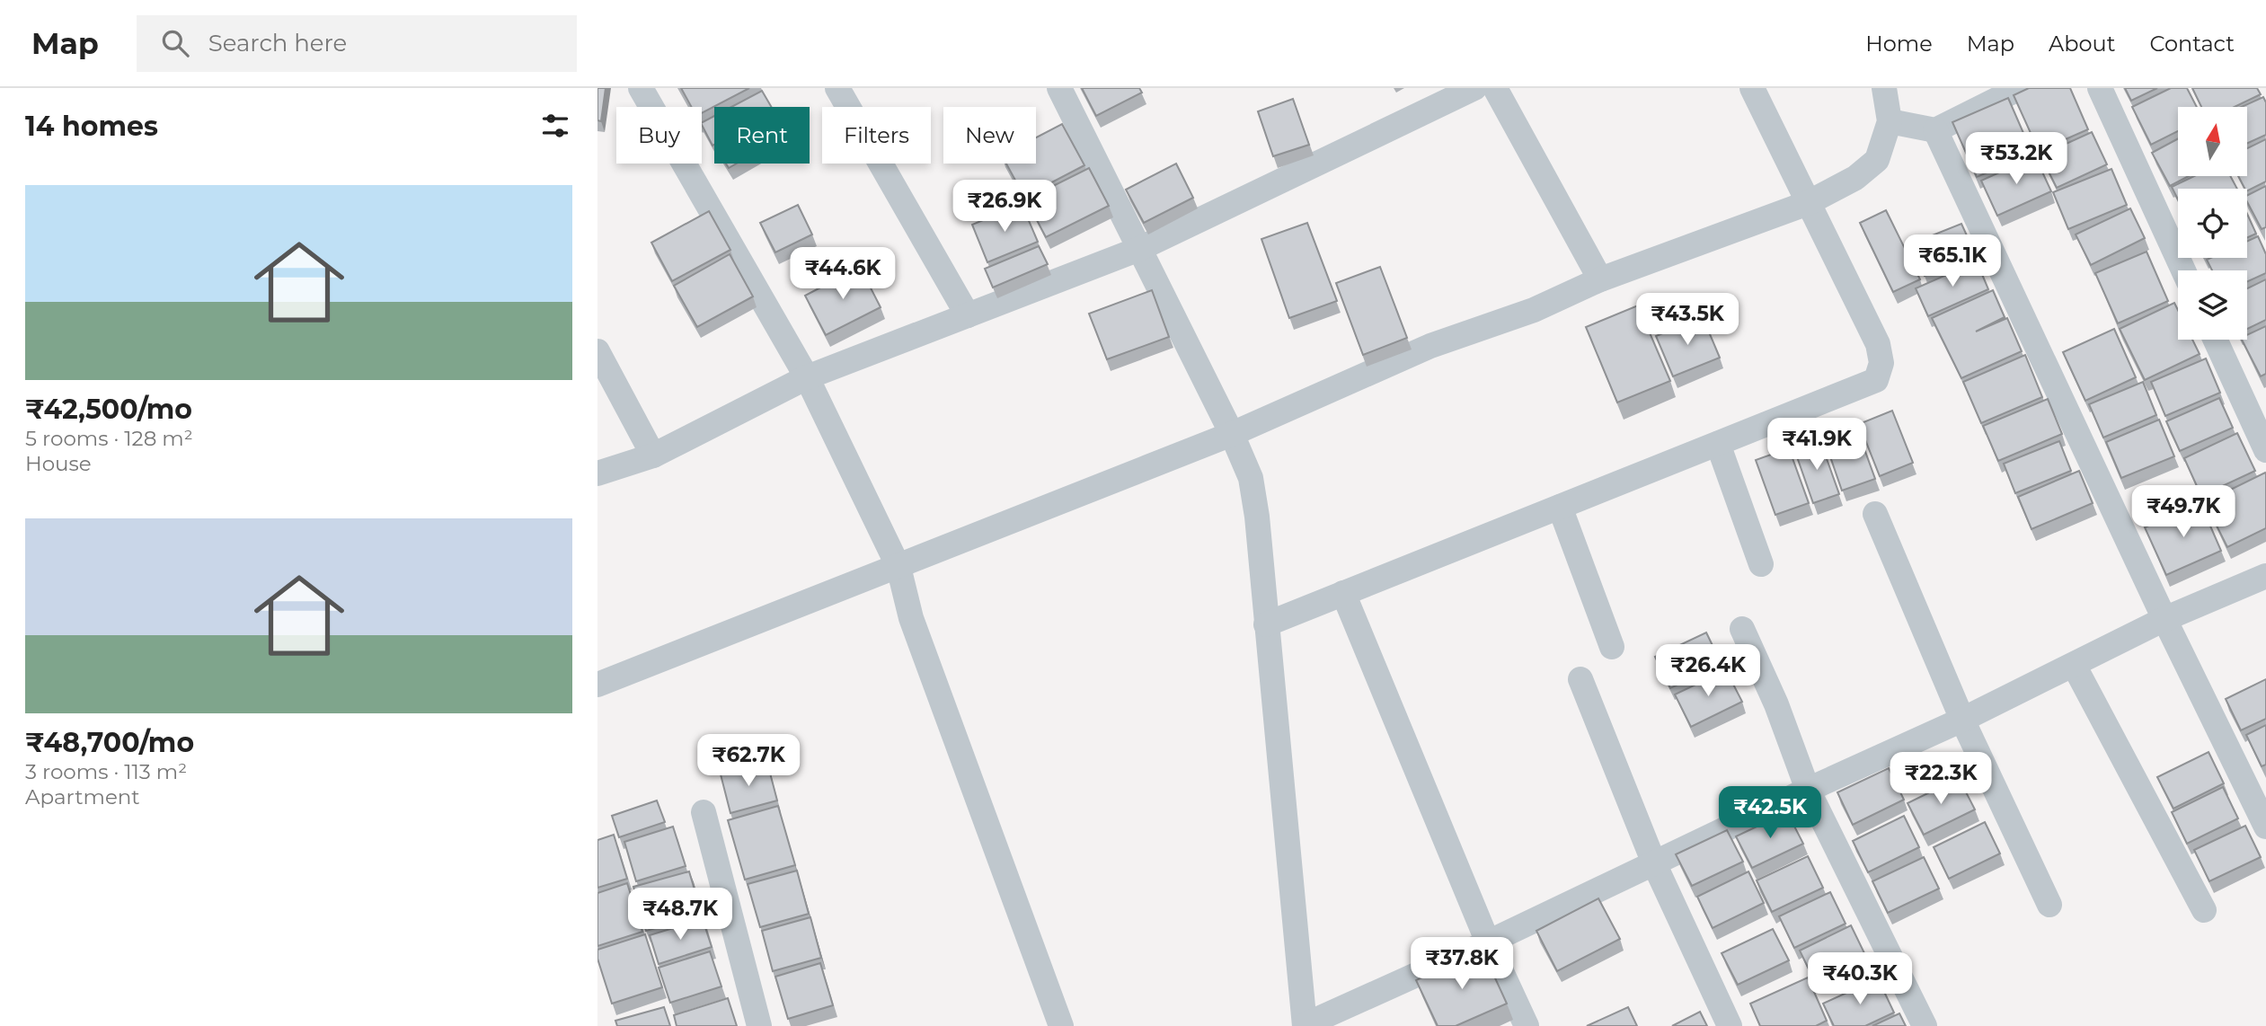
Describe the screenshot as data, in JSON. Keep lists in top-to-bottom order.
{
  "north": "top",
  "page": {
    "header": "Map",
    "search": "Search here",
    "nav": [
      "Home",
      "Map",
      "About",
      "Contact"
    ],
    "heading": "14 homes",
    "chip": [
      "Buy",
      "Rent",
      "Filters",
      "New"
    ],
    "price": [
      "₹53.2K",
      "₹26.9K",
      "₹65.1K",
      "₹44.6K",
      "₹43.5K",
      "₹41.9K",
      "₹49.7K",
      "₹26.4K",
      "₹62.7K",
      "₹22.3K",
      "₹42.5K",
      "₹48.7K",
      "₹37.8K",
      "₹40.3K"
    ],
    "list": [
      {
        "name": "₹42,500/mo",
        "note": "5 rooms · 128 m² · House"
      },
      {
        "name": "₹48,700/mo",
        "note": "3 rooms · 113 m² · Apartment"
      }
    ]
  }
}
